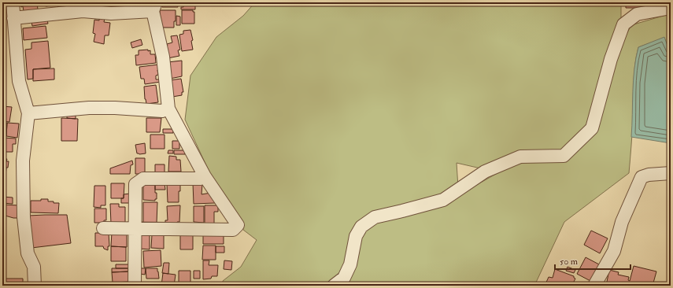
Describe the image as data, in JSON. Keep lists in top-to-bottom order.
{
  "scale_bar": "50 m"
}
